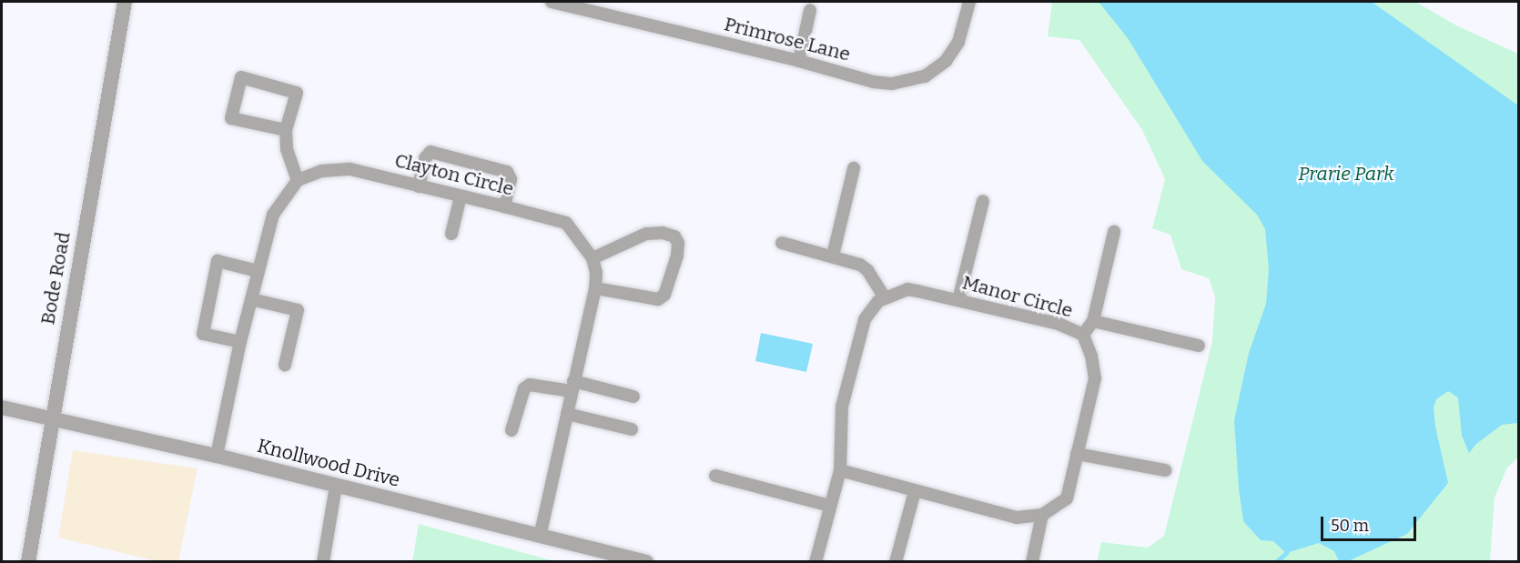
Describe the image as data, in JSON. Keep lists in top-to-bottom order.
{
  "streets": {
    "street": [
      "Primrose Lane",
      "Clayton Circle",
      "Bode Road",
      "Manor Circle",
      "Knollwood Drive"
    ]
  },
  "crossings": [
    ["Bode Road", "Knollwood Drive"]
  ],
  "parks": ["Prarie Park"],
  "scale_bar": "50 m"
}
